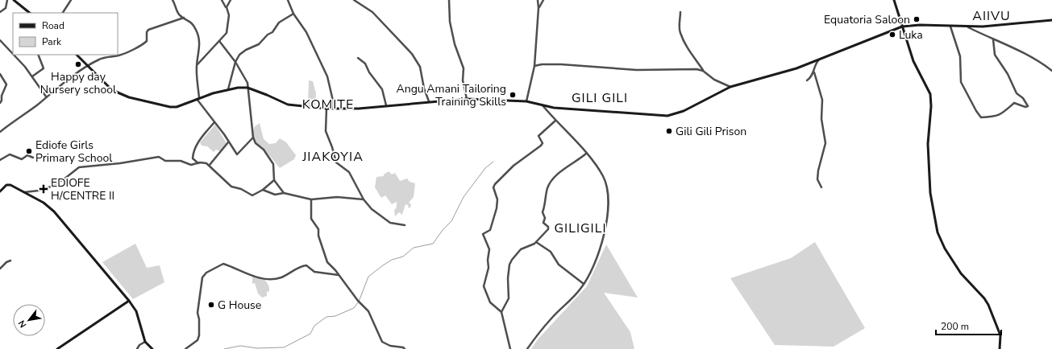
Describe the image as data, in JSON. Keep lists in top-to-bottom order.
{
  "districts": [
    "AIIVU",
    "GILI GILI",
    "KOMITE",
    "JIAKOYIA",
    "GILIGILI"
  ],
  "places": {
    "other": [
      "Equatoria Saloon",
      "Luka",
      "Happy day Nursery school",
      "Angu Amani Tailoring Training Skills",
      "Gili Gili Prison",
      "Ediofe Girls Primary School",
      "G House"
    ],
    "health": ["EDIOFE H/CENTRE II"]
  },
  "legend": ["Road", "Park"],
  "scale_bar": "200 m",
  "north": "bottom left"
}
